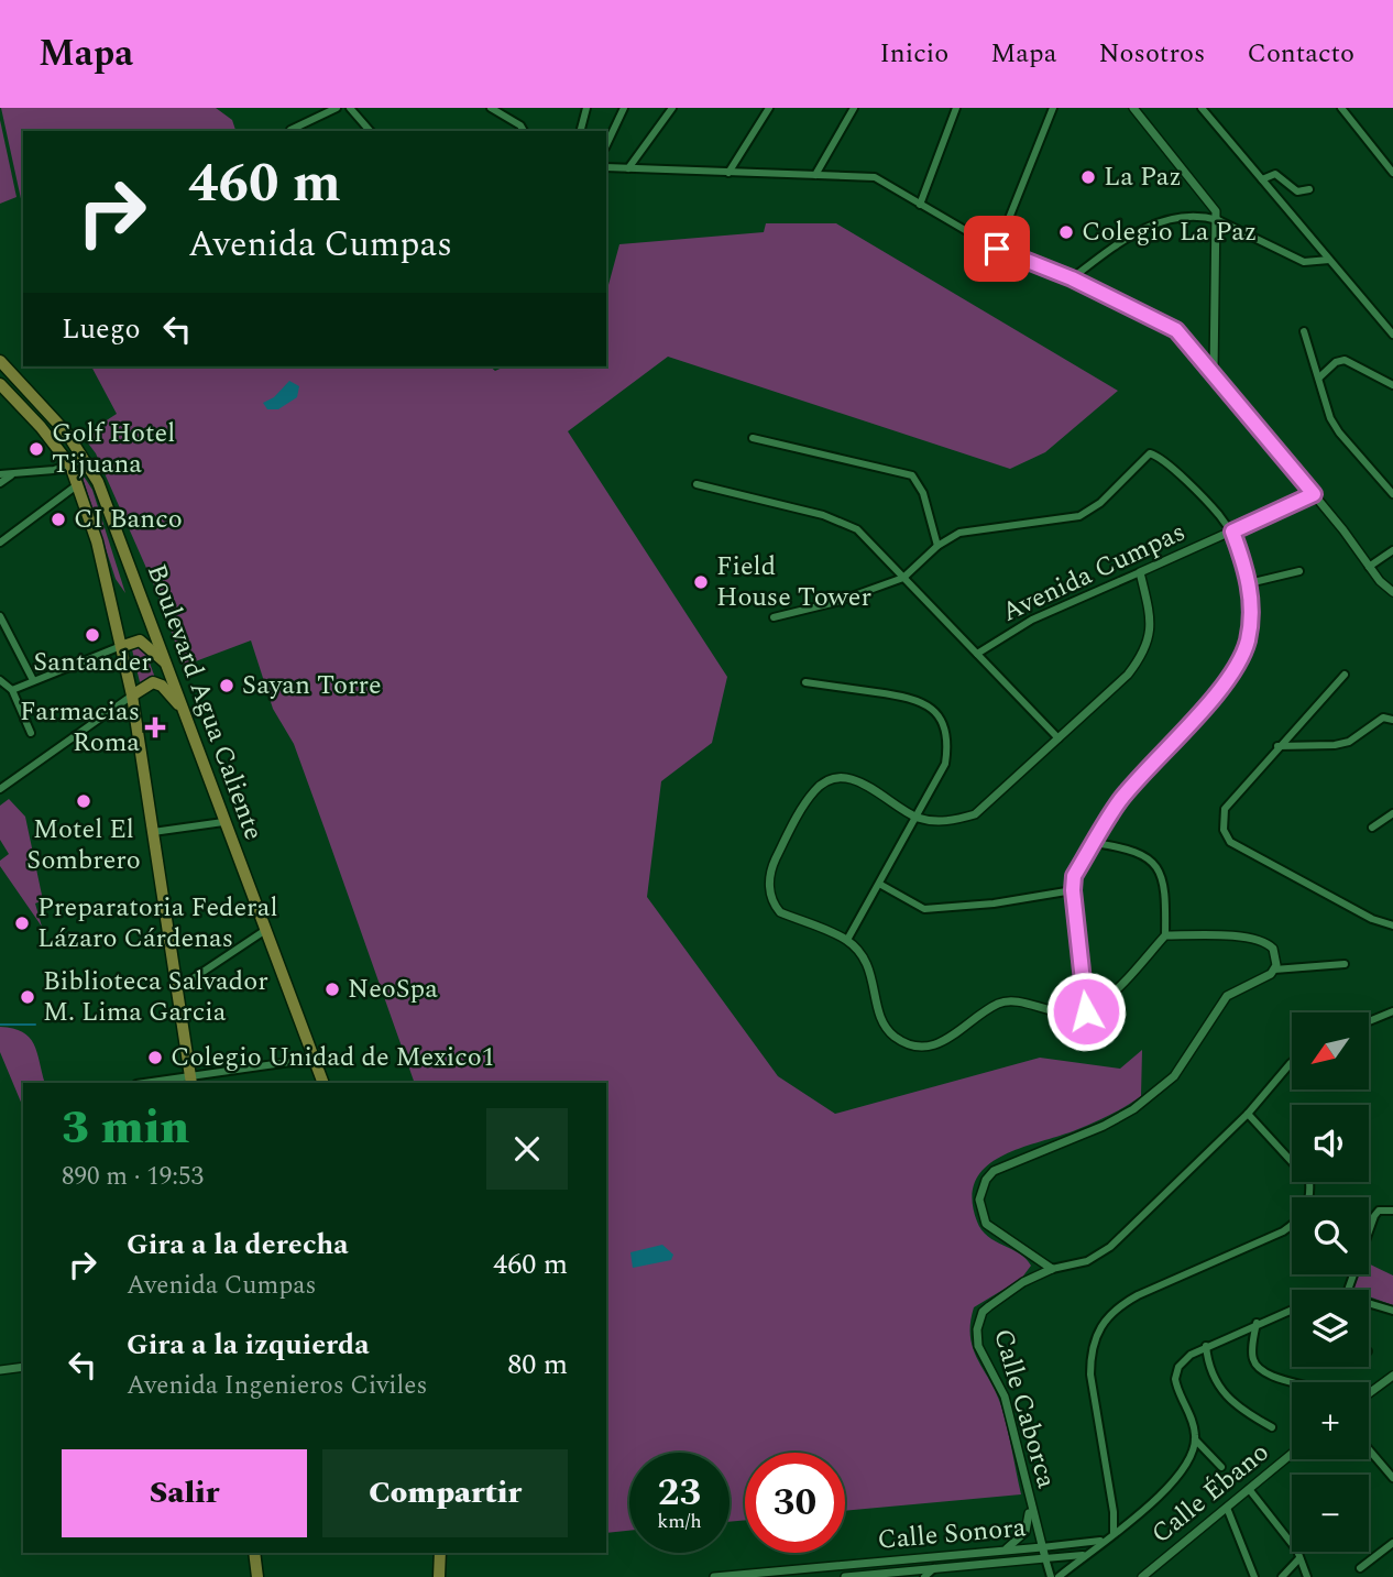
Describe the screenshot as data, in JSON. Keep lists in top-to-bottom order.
{
  "streets": {
    "main road": ["Boulevard Agua Caliente"],
    "street": [
      "Avenida Cumpas",
      "Calle Caborca",
      "Calle Ébano",
      "Calle Sonora"
    ]
  },
  "crossings": [
    ["Calle Caborca", "Calle Sonora"]
  ],
  "places": {
    "other": [
      "La Paz",
      "Colegio La Paz",
      "Golf Hotel Tijuana",
      "CI Banco",
      "Field House Tower",
      "Santander",
      "Sayan Torre",
      "Motel El Sombrero",
      "Preparatoria Federal Lázaro Cárdenas",
      "NeoSpa",
      "Biblioteca Salvador M. Lima Garcia",
      "Colegio Unidad de Mexico1"
    ],
    "health": ["Farmacias Roma"]
  },
  "north": "bottom left",
  "page": {
    "header": "Mapa",
    "nav": [
      "Inicio",
      "Mapa",
      "Nosotros",
      "Contacto"
    ],
    "turn": ["460 m", "Avenida Cumpas"],
    "then": "Luego",
    "map_buttons": ["+", "−"],
    "heading": ["3 min", "890 m · 19:53"],
    "list": [
      {
        "name": "Gira a la derecha",
        "note": "Avenida Cumpas",
        "value": "460 m"
      },
      {
        "name": "Gira a la izquierda",
        "note": "Avenida Ingenieros Civiles",
        "value": "80 m"
      }
    ],
    "buttons": ["Salir", "Compartir"],
    "speed": "23 km/h",
    "limit": "30"
  }
}
